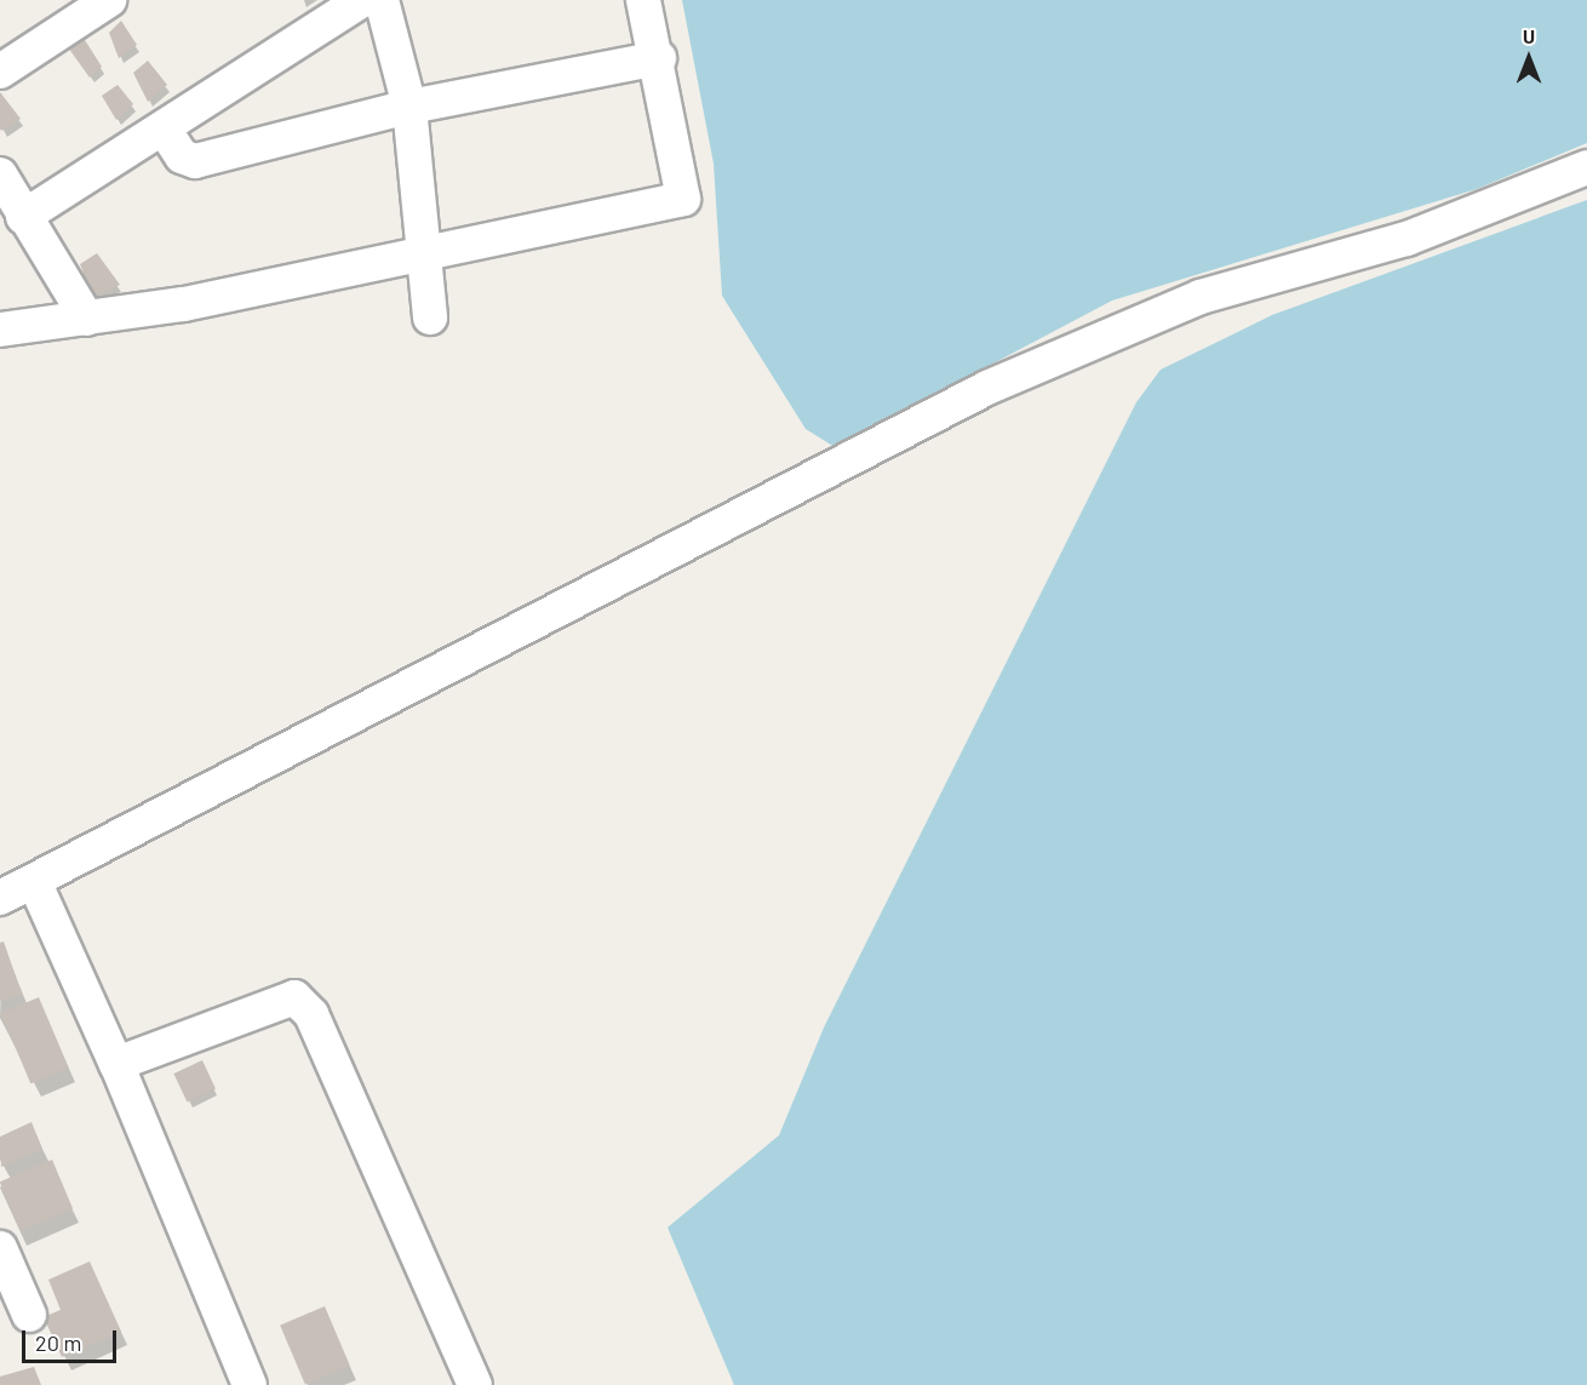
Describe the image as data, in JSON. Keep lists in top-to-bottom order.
{
  "scale_bar": "20 m",
  "north": "top"
}
